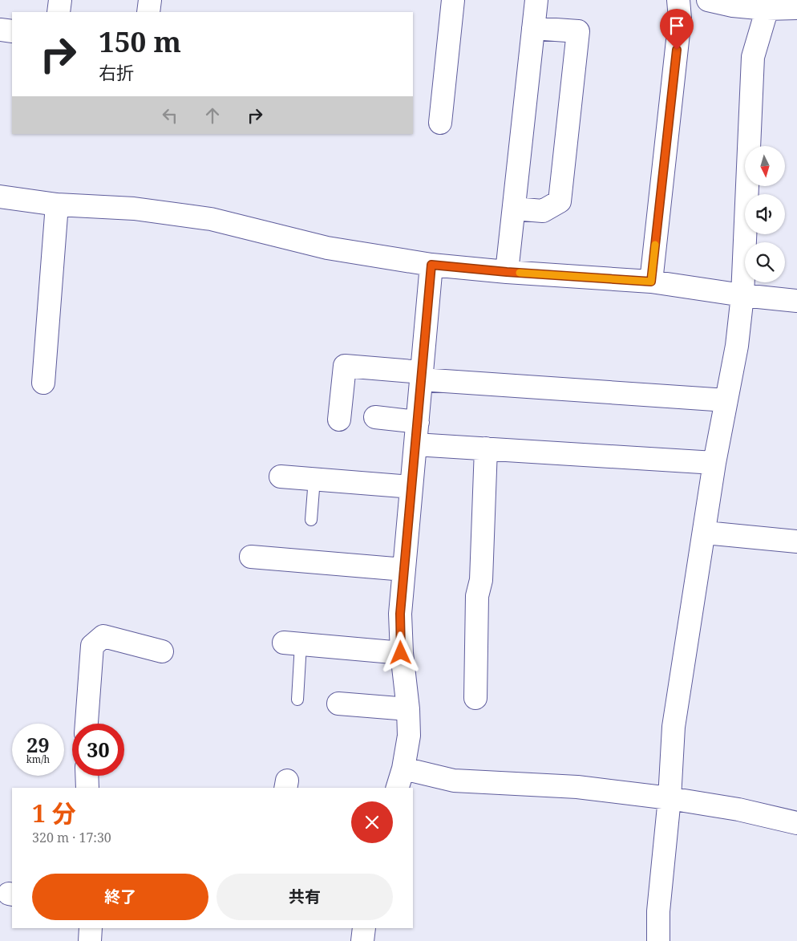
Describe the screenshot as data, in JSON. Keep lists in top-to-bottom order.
{
  "north": "bottom",
  "page": {
    "turn": ["150 m", "右折"],
    "speed": "29 km/h",
    "limit": "30",
    "heading": ["1 分", "320 m · 17:30"],
    "buttons": ["終了", "共有"]
  }
}
